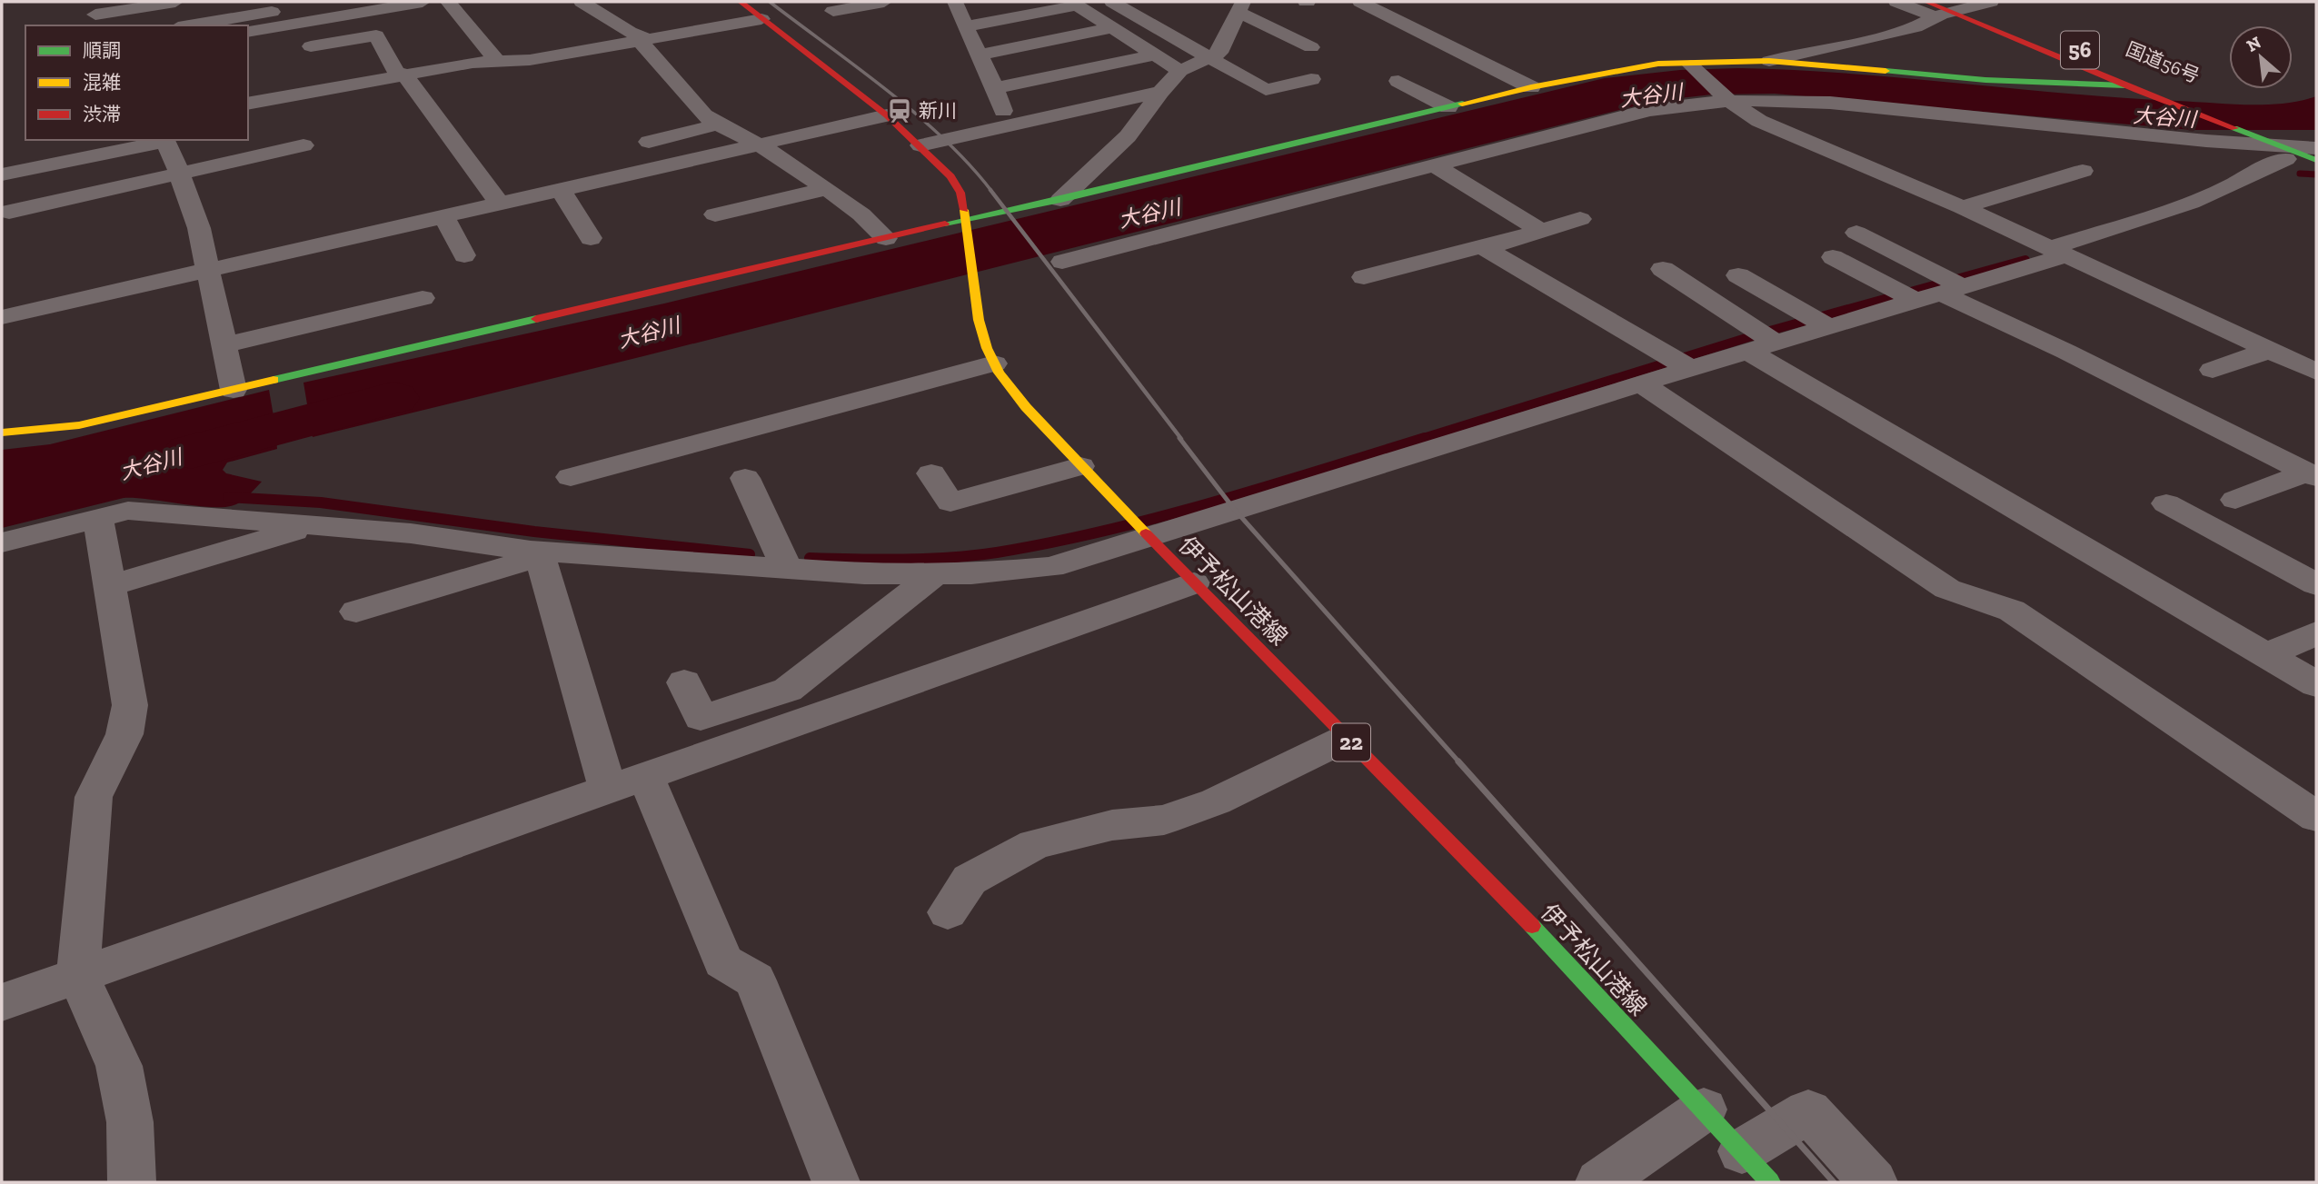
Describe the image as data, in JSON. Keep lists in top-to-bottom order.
{
  "streets": {
    "main road": [
      "56",
      "国道56号",
      "伊予松山港線",
      "22"
    ]
  },
  "crossings": [
    ["56", "国道56号"]
  ],
  "water": ["大谷川"],
  "places": {
    "station": ["新川"]
  },
  "legend": ["順調", "混雑", "渋滞"],
  "north": "top left"
}
